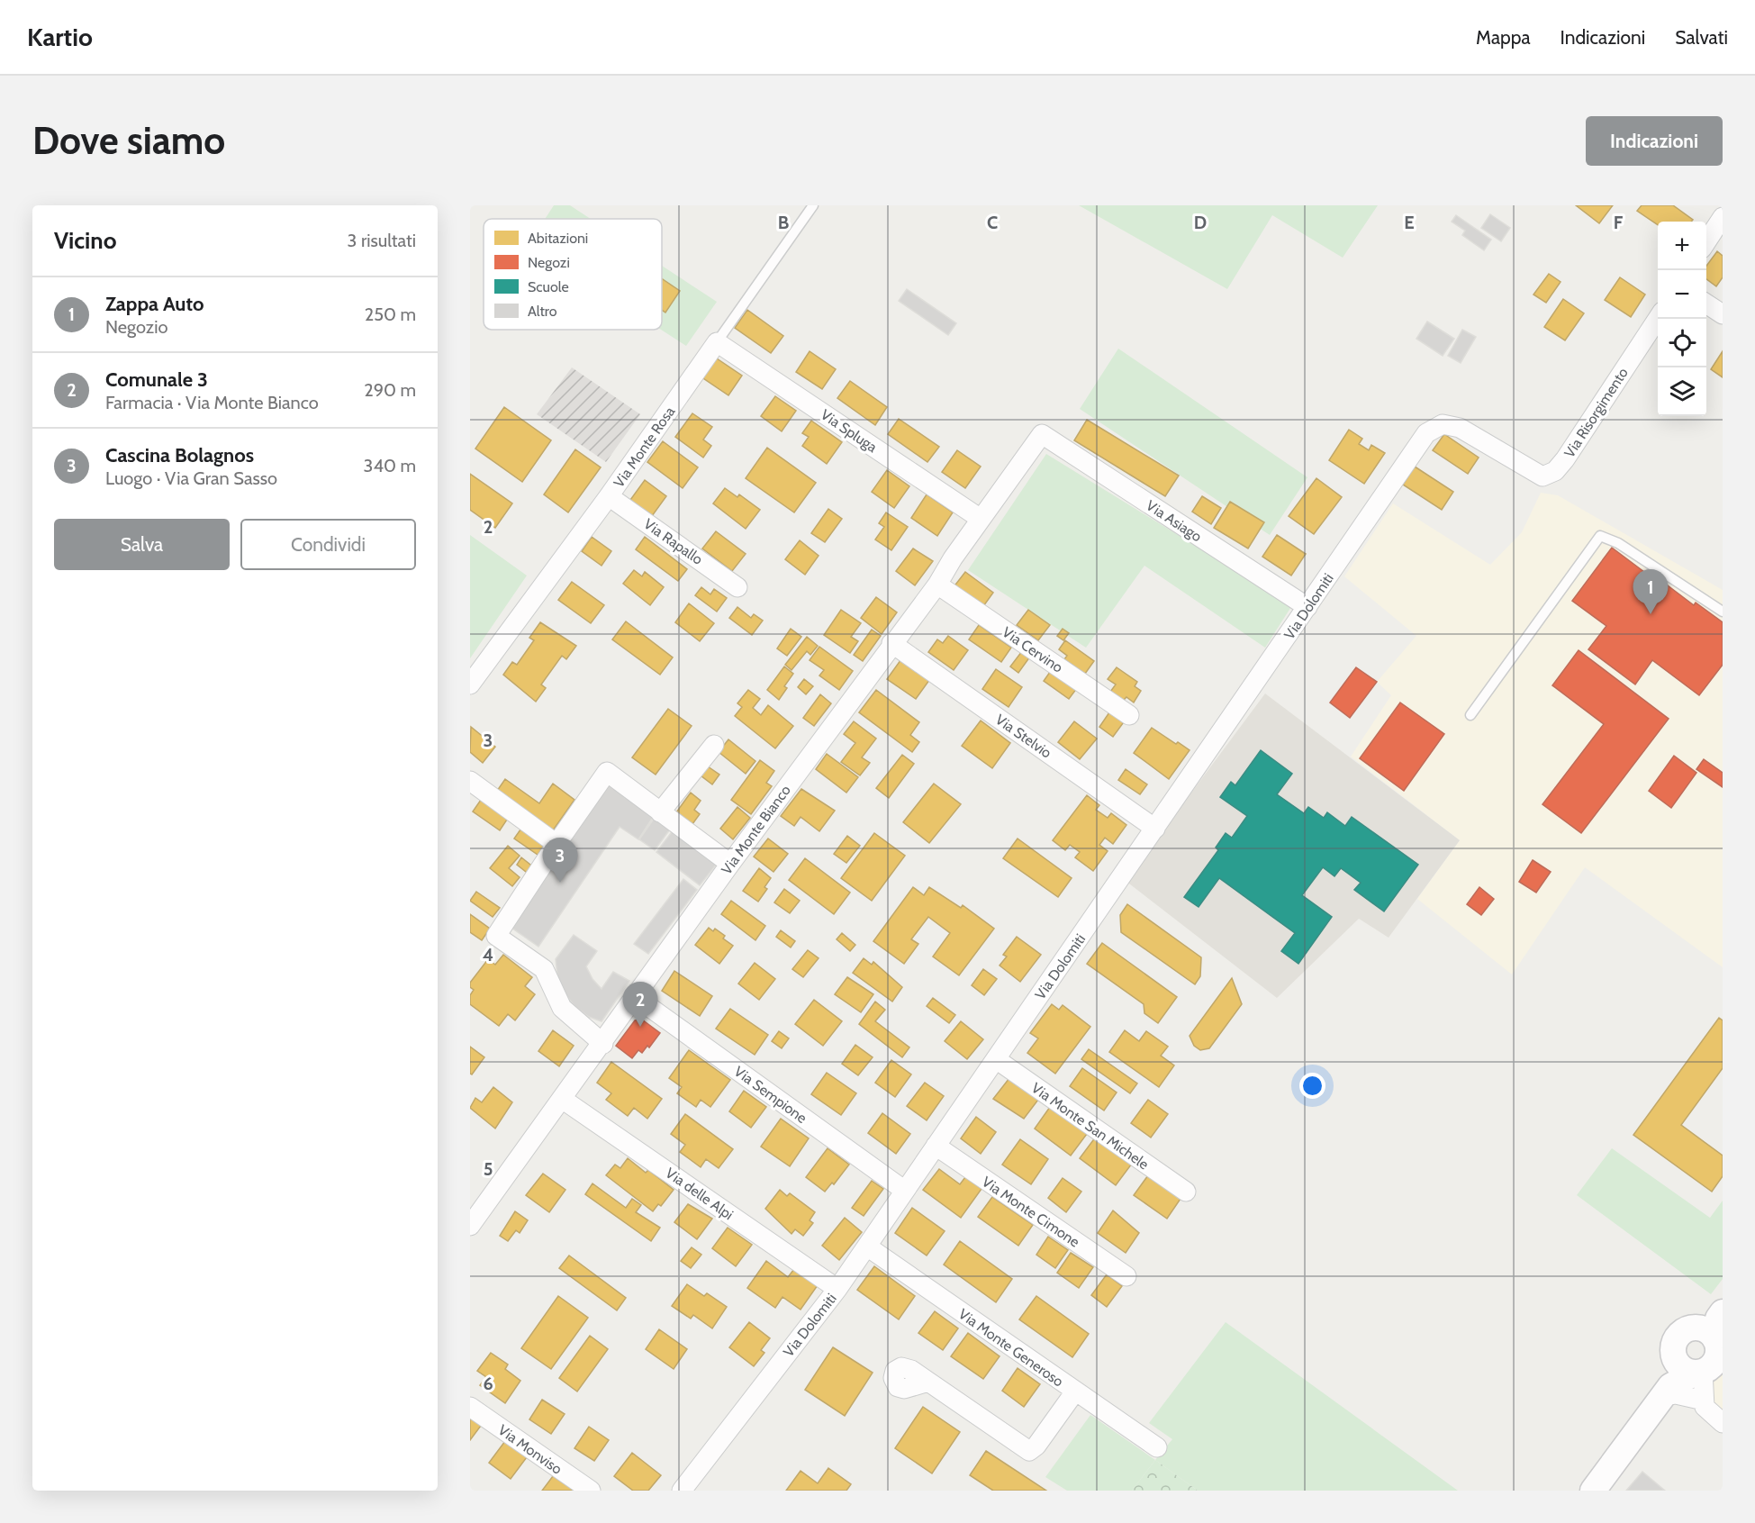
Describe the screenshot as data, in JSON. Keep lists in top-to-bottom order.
{
  "streets": {
    "street": [
      "Via Risorgimento",
      "Via Spluga",
      "Via Monte Rosa",
      "Via Asiago",
      "Via Rapallo",
      "Via Dolomiti",
      "Via Cervino",
      "Via Stelvio",
      "Via Monte Bianco",
      "Via Sempione",
      "Via Monte San Michele",
      "Via delle Alpi",
      "Via Monte Cimone",
      "Via Monte Generoso",
      "Via Monviso"
    ]
  },
  "crossings": [
    ["Via Risorgimento", "Via Dolomiti"],
    ["Via Spluga", "Via Monte Rosa"],
    ["Via Spluga", "Via Monte Bianco"],
    ["Via Monte Rosa", "Via Rapallo"],
    ["Via Asiago", "Via Dolomiti"],
    ["Via Asiago", "Via Monte Bianco"],
    ["Via Dolomiti", "Via Stelvio"],
    ["Via Dolomiti", "Via Sempione"],
    ["Via Dolomiti", "Via Monte San Michele"],
    ["Via Dolomiti", "Via delle Alpi"],
    ["Via Dolomiti", "Via Monte Cimone"],
    ["Via Dolomiti", "Via Monte Generoso"],
    ["Via Cervino", "Via Monte Bianco"],
    ["Via Stelvio", "Via Monte Bianco"],
    ["Via Monte Bianco", "Via Sempione"],
    ["Via Monte Bianco", "Via delle Alpi"]
  ],
  "legend": [
    "Abitazioni",
    "Negozi",
    "Scuole",
    "Altro"
  ],
  "page": {
    "header": "Kartio",
    "nav": ["Mappa", "Indicazioni", "Salvati"],
    "buttons": [
      "Indicazioni",
      ["Salva", "Condividi"]
    ],
    "title": "Dove siamo",
    "heading": ["Vicino", "3 risultati"],
    "map_buttons": ["+", "−"],
    "list": [
      {
        "mark": "1",
        "name": "Zappa Auto",
        "note": "Negozio",
        "value": "250 m"
      },
      {
        "mark": "2",
        "name": "Comunale 3",
        "note": "Farmacia · Via Monte Bianco",
        "value": "290 m"
      },
      {
        "mark": "3",
        "name": "Cascina Bolagnos",
        "note": "Luogo · Via Gran Sasso",
        "value": "340 m"
      }
    ],
    "pins": ["1", "3", "2"]
  },
  "grid": {
    "columns": [
      "B",
      "C",
      "D",
      "E",
      "F"
    ],
    "rows": [
      "2",
      "3",
      "4",
      "5",
      "6"
    ]
  }
}
